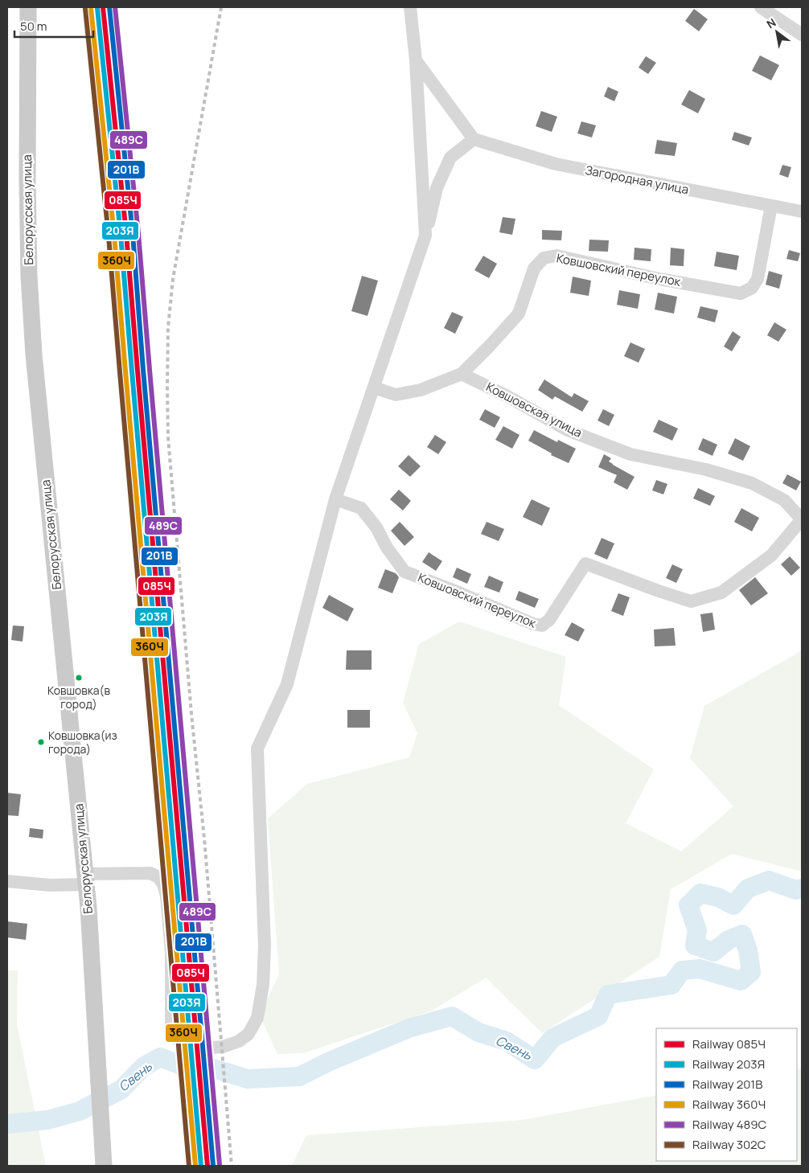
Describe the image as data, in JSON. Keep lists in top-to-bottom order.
{
  "streets": {
    "main road": ["Белорусская улица"],
    "street": ["Загородная улица", "Ковшовский переулок", "Ковшовская улица"]
  },
  "crossings": [
    ["Загородная улица", "Ковшовский переулок"],
    ["Ковшовский переулок", "Ковшовская улица"]
  ],
  "water": ["Свень"],
  "places": ["Ковшовка(в город)", "Ковшовка(из города)"],
  "lines": [
    "rail line 085Ч",
    "rail line 201В",
    "rail line 489С",
    "rail line 203Я",
    "rail line 360Ч",
    "rail line 302С"
  ],
  "legend": [
    "Railway 085Ч",
    "Railway 203Я",
    "Railway 201В",
    "Railway 360Ч",
    "Railway 489С",
    "Railway 302С"
  ],
  "scale_bar": "50 m",
  "north": "top left"
}
